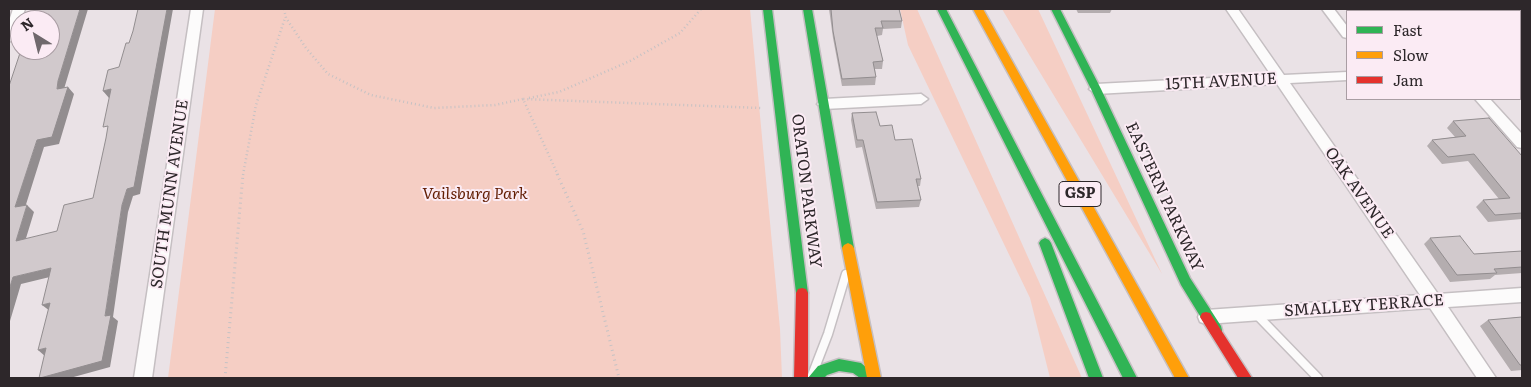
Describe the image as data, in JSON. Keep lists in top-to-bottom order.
{
  "streets": {
    "main road": ["ORATON PARKWAY", "GSP", "EASTERN PARKWAY"],
    "street": [
      "15TH AVENUE",
      "OAK AVENUE",
      "SOUTH MUNN AVENUE",
      "SMALLEY TERRACE"
    ]
  },
  "crossings": [
    ["15TH AVENUE", "OAK AVENUE"],
    ["15TH AVENUE", "EASTERN PARKWAY"],
    ["OAK AVENUE", "SMALLEY TERRACE"],
    ["EASTERN PARKWAY", "SMALLEY TERRACE"]
  ],
  "parks": ["Vailsburg Park"],
  "legend": ["Fast", "Slow", "Jam"],
  "north": "top left"
}
